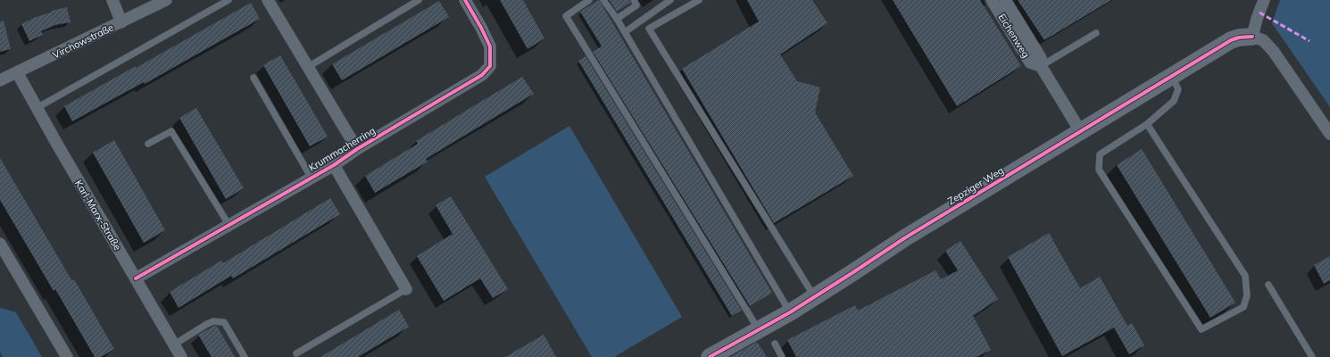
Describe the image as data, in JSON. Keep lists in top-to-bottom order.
{
  "streets": {
    "street": [
      "Eichenweg",
      "Virchowstraße",
      "Krummacherring",
      "Zepziger Weg",
      "Karl-Marx-Straße"
    ]
  },
  "crossings": [
    ["Eichenweg", "Zepziger Weg"],
    ["Virchowstraße", "Karl-Marx-Straße"],
    ["Krummacherring", "Karl-Marx-Straße"]
  ]
}
